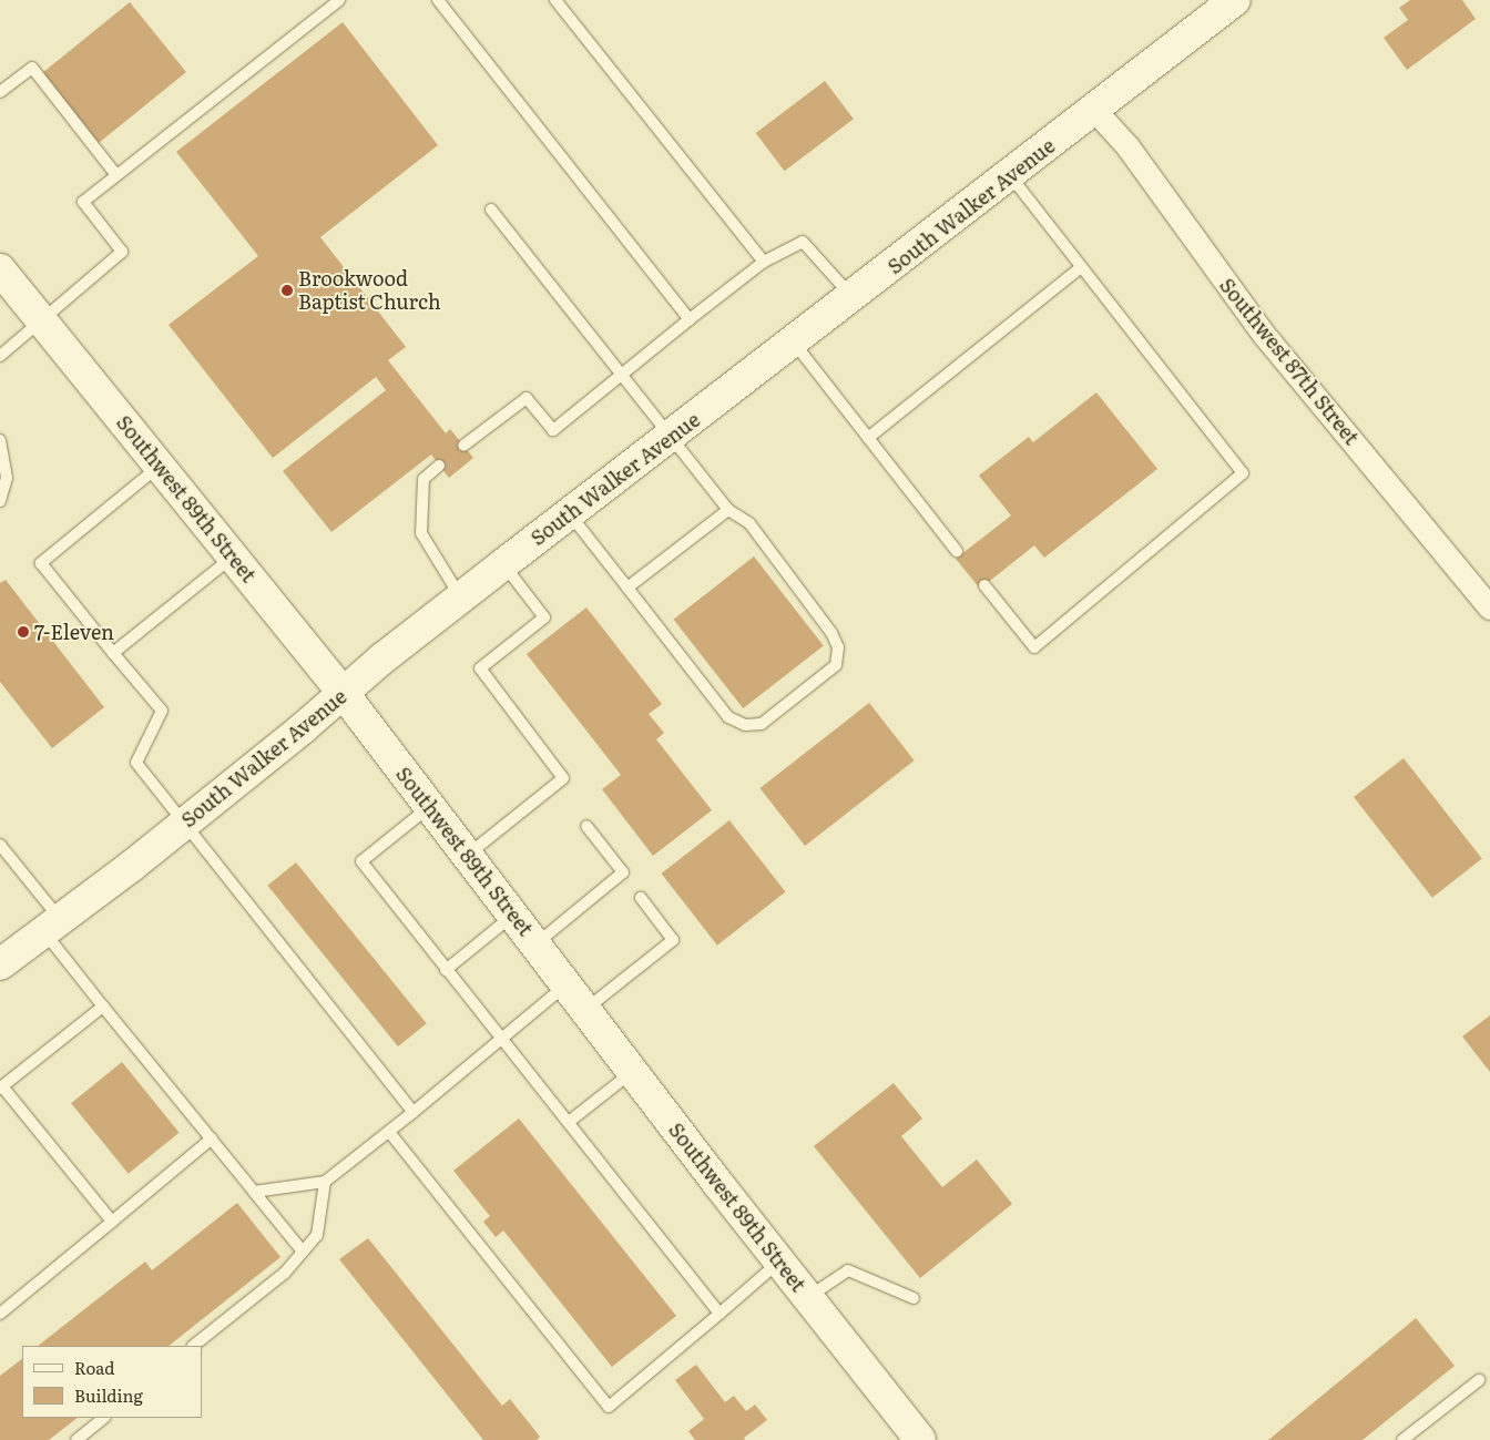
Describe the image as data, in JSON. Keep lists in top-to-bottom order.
{
  "streets": {
    "main road": ["South Walker Avenue", "Southwest 89th Street"],
    "street": ["Southwest 87th Street"]
  },
  "crossings": [
    ["South Walker Avenue", "Southwest 87th Street"],
    ["South Walker Avenue", "Southwest 89th Street"]
  ],
  "places": ["Brookwood Baptist Church", "7-Eleven"],
  "legend": ["Road", "Building"]
}
